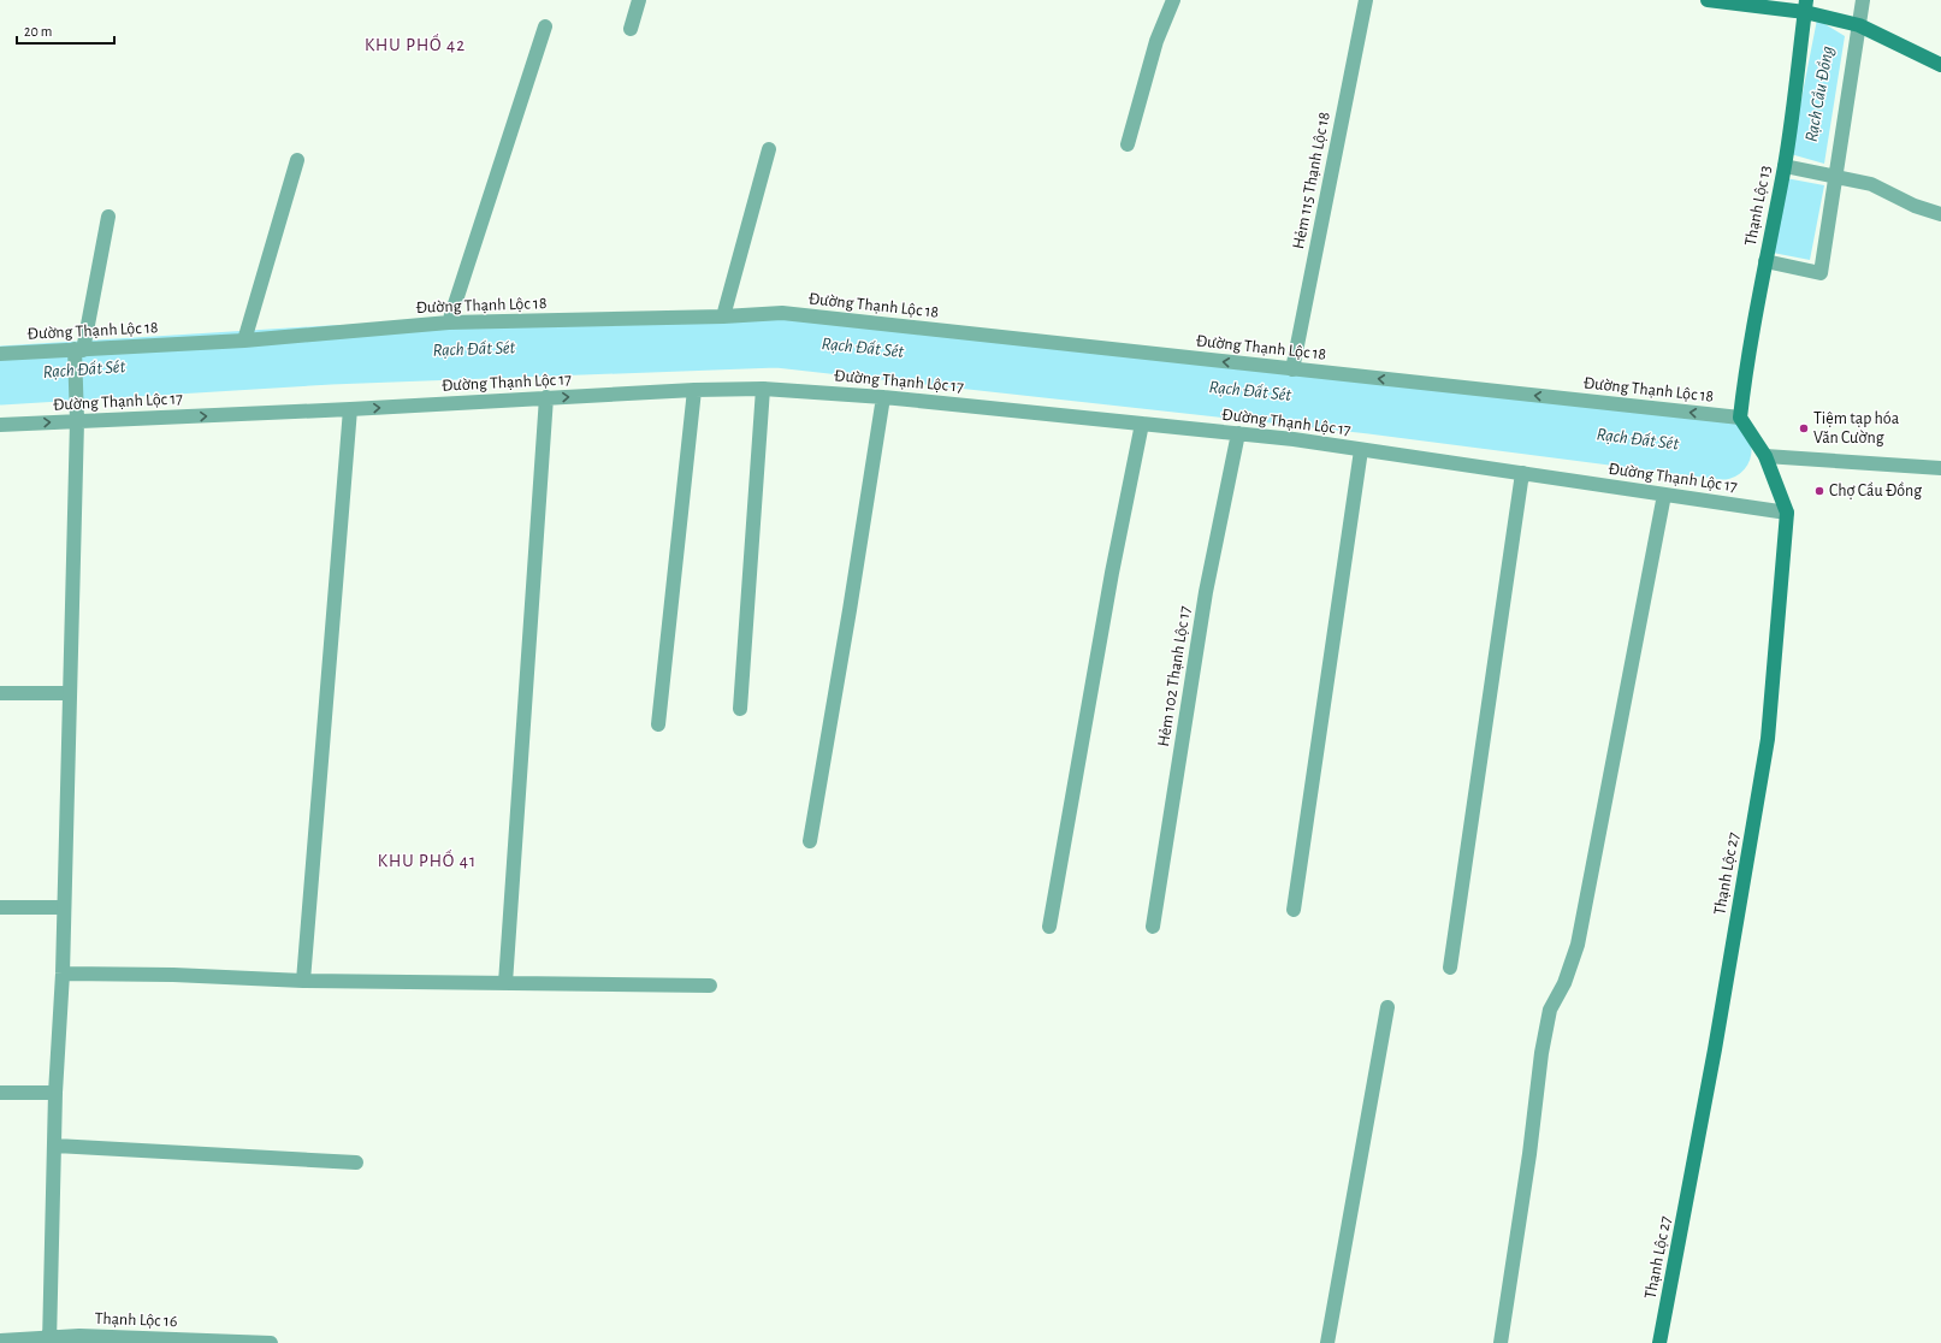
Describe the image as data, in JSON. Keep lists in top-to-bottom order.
{
  "streets": {
    "street": [
      "Hẻm 115 Thạnh Lộc 18",
      "Thạnh Lộc 13",
      "Đường Thạnh Lộc 18",
      "Đường Thạnh Lộc 17",
      "Hẻm 102 Thạnh Lộc 17",
      "Thạnh Lộc 27",
      "Thạnh Lộc 16"
    ]
  },
  "crossings": [
    ["Hẻm 115 Thạnh Lộc 18", "Đường Thạnh Lộc 18"],
    ["Thạnh Lộc 13", "Đường Thạnh Lộc 18"],
    ["Thạnh Lộc 13", "Thạnh Lộc 27"],
    ["Đường Thạnh Lộc 18", "Thạnh Lộc 27"],
    ["Đường Thạnh Lộc 17", "Hẻm 102 Thạnh Lộc 17"],
    ["Đường Thạnh Lộc 17", "Thạnh Lộc 27"]
  ],
  "one_way": ["Đường Thạnh Lộc 18", "Đường Thạnh Lộc 17"],
  "districts": ["KHU PHỐ 42", "KHU PHỐ 41"],
  "water": ["Rạch Cầu Đồng", "Rạch Đất Sét"],
  "places": ["Tiệm tạp hóa Văn Cường", "Chợ Cầu Đồng"],
  "scale_bar": "20 m"
}
